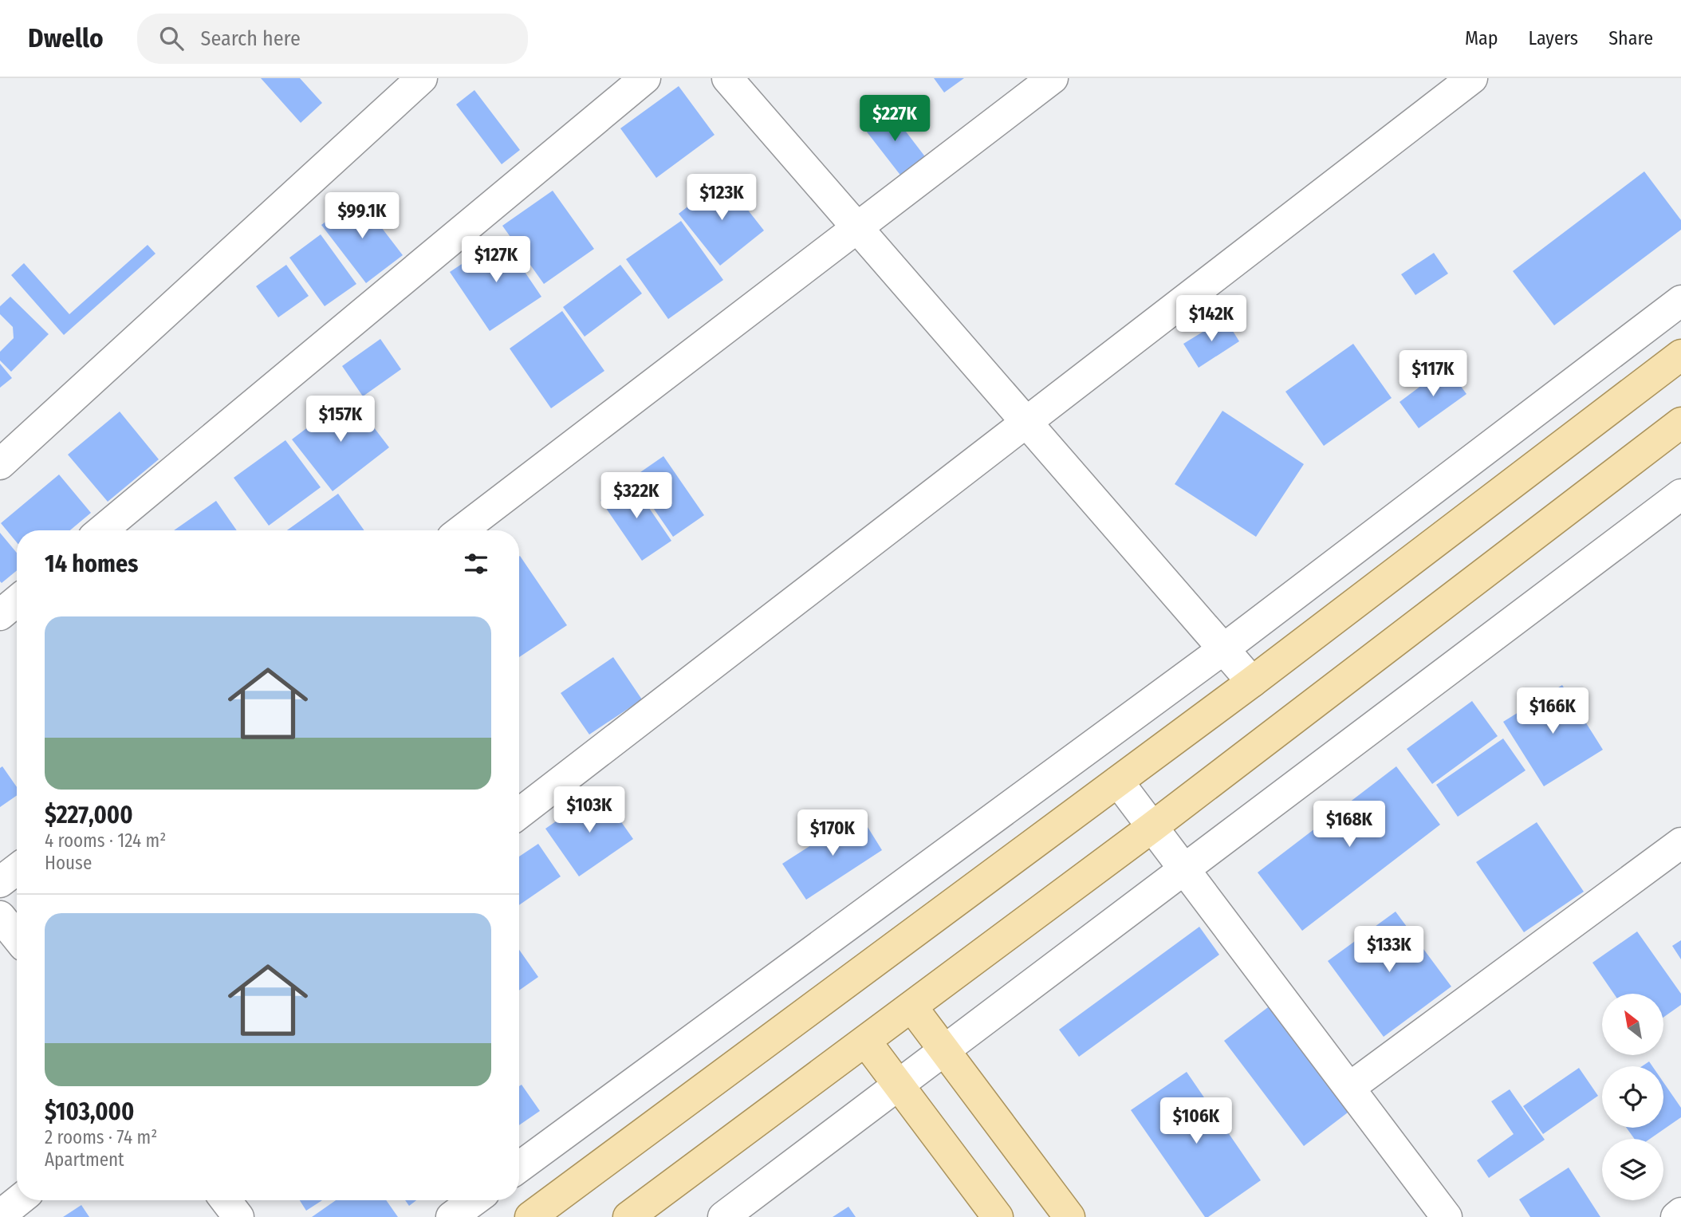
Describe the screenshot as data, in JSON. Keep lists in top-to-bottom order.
{
  "north": "top left",
  "page": {
    "header": "Dwello",
    "search": "Search here",
    "nav": ["Map", "Layers", "Share"],
    "price": [
      "$227K",
      "$123K",
      "$99.1K",
      "$127K",
      "$142K",
      "$117K",
      "$157K",
      "$322K",
      "$166K",
      "$103K",
      "$168K",
      "$170K",
      "$133K",
      "$106K"
    ],
    "heading": "14 homes",
    "list": [
      {
        "name": "$227,000",
        "note": "4 rooms · 124 m² · House"
      },
      {
        "name": "$103,000",
        "note": "2 rooms · 74 m² · Apartment"
      }
    ]
  }
}
